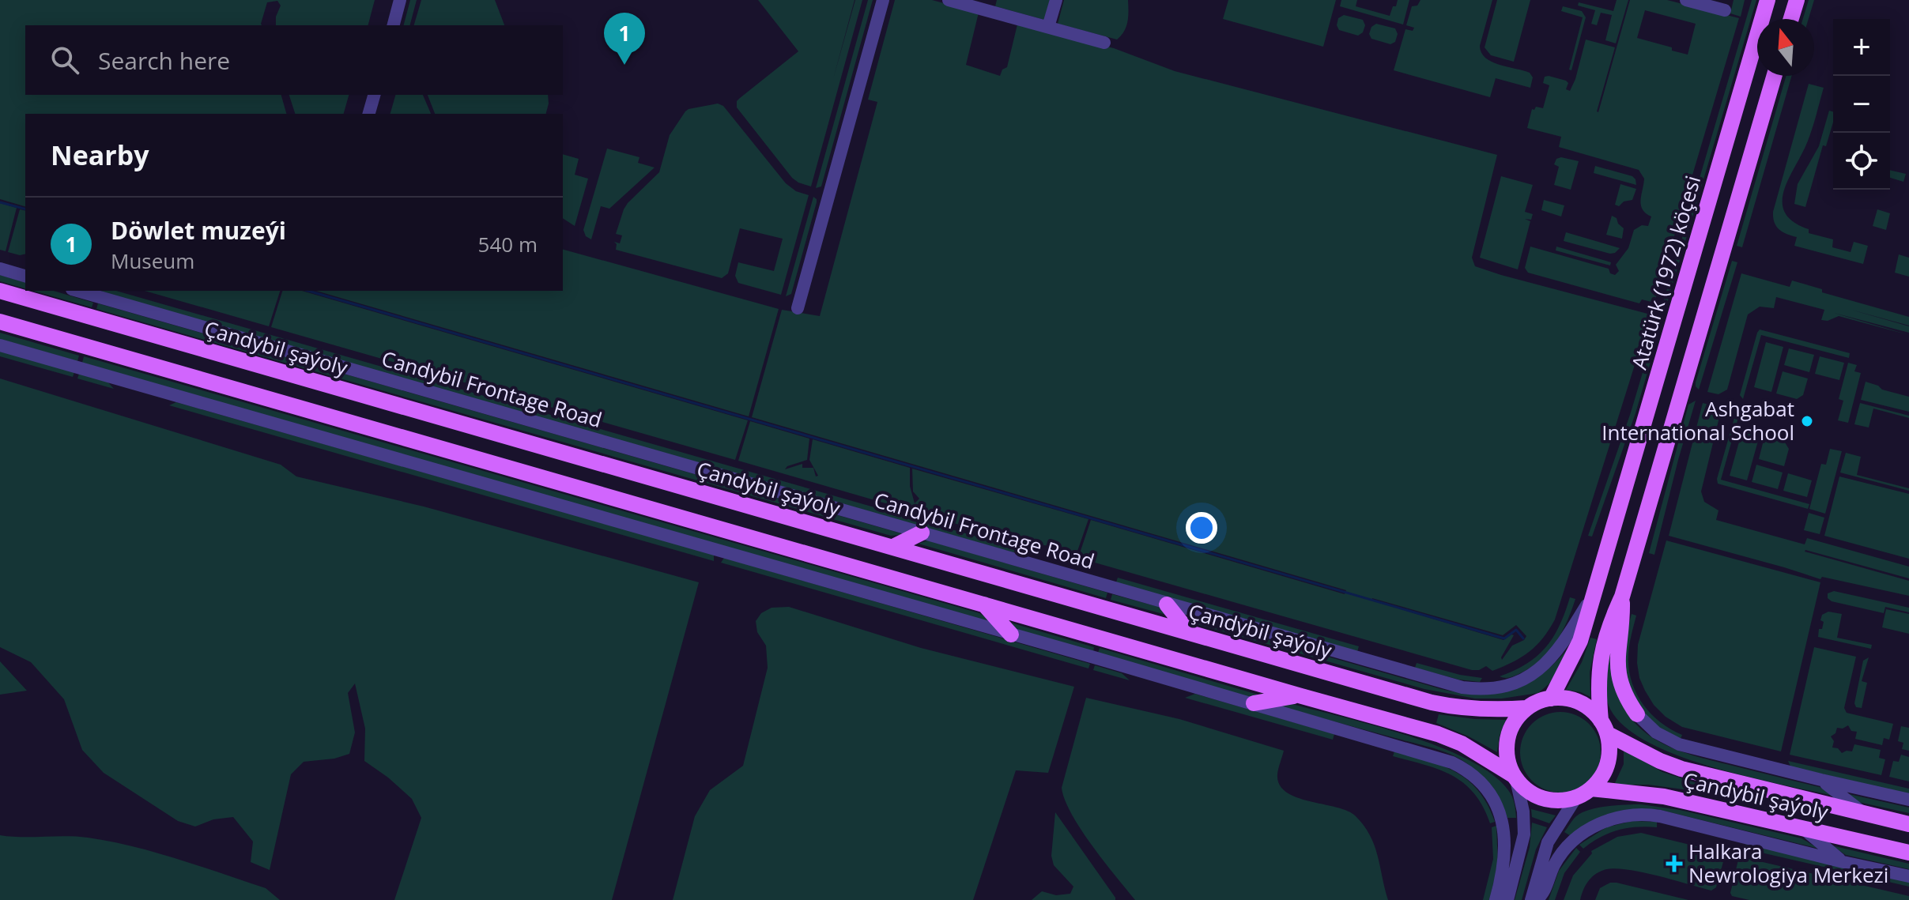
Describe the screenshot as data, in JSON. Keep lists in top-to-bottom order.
{
  "streets": {
    "main road": ["Atatürk (1972) köçesi", "Çandybil şaýoly"],
    "street": ["Candybil Frontage Road"]
  },
  "crossings": [
    ["Atatürk (1972) köçesi", "Çandybil şaýoly"],
    ["Atatürk (1972) köçesi", "Candybil Frontage Road"]
  ],
  "places": {
    "other": ["Ashgabat International School"],
    "health": ["Halkara Newrologiya Merkezi"]
  },
  "north": "top",
  "page": {
    "pins": "1",
    "map_buttons": ["+", "−"],
    "search": "Search here",
    "heading": "Nearby",
    "list": [
      {
        "mark": "1",
        "name": "Döwlet muzeýi",
        "note": "Museum",
        "value": "540 m"
      }
    ]
  }
}
